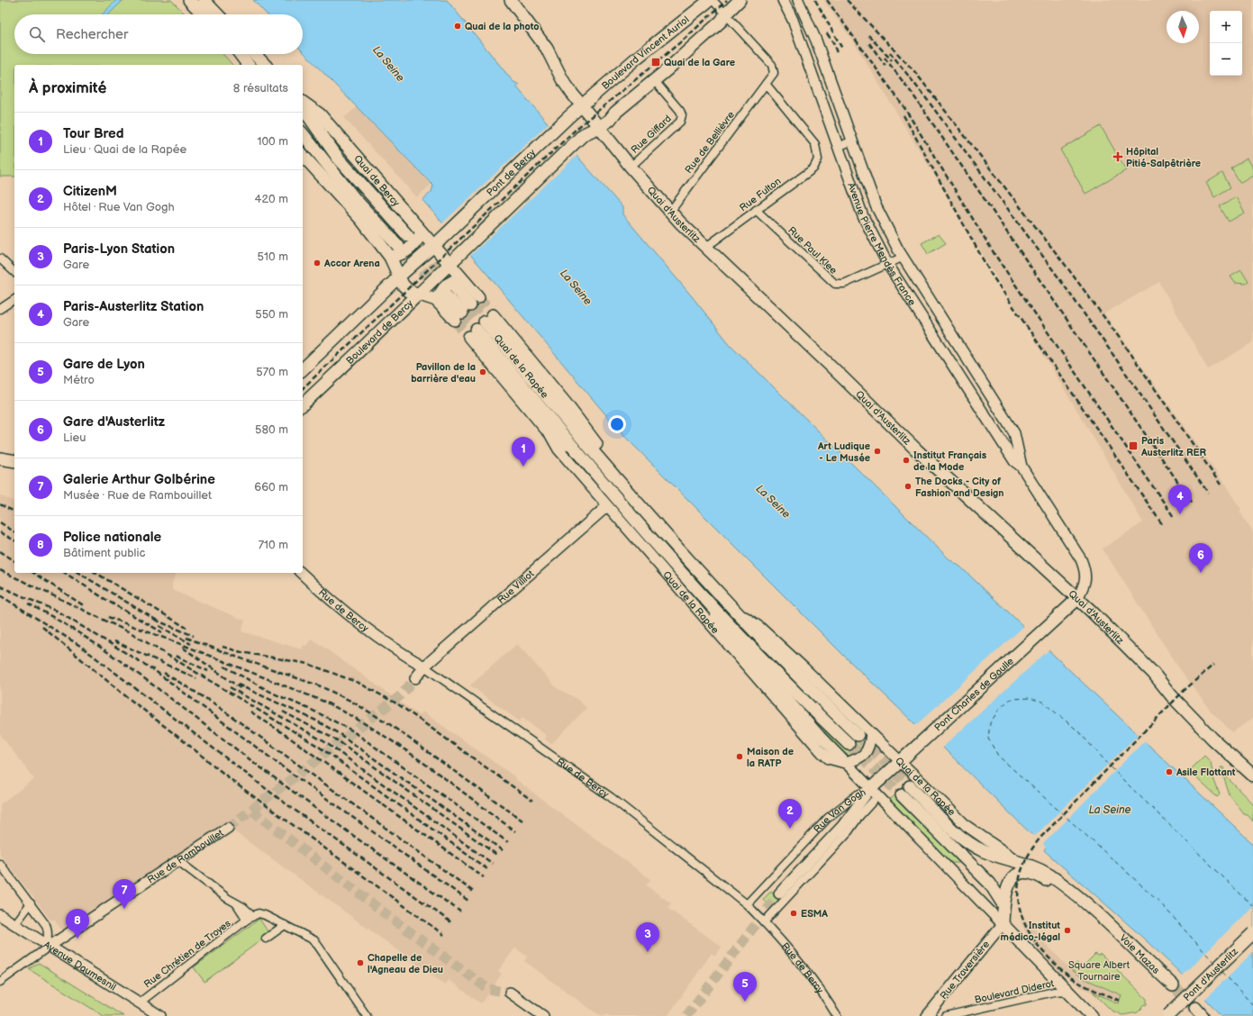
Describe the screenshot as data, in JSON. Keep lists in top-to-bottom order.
{
  "streets": {
    "main road": [
      "Boulevard Vincent Auriol",
      "Pont de Bercy",
      "Quai de Bercy",
      "Quai d'Austerlitz",
      "Boulevard de Bercy",
      "Quai de la Rapée",
      "Pont Charles de Gaulle",
      "Voie Mazas",
      "Pont d'Austerlitz"
    ],
    "street": [
      "Rue Giffard",
      "Rue de Bellièvre",
      "Rue Fulton",
      "Avenue Pierre Mendès France",
      "Rue Paul Klee",
      "Rue Villiot",
      "Rue de Bercy",
      "Rue Van Gogh",
      "Rue de Rambouillet",
      "Rue Chrétien de Troyes",
      "Avenue Daumesnil",
      "Rue Traversière",
      "Boulevard Diderot"
    ]
  },
  "crossings": [
    ["Boulevard Vincent Auriol", "Pont de Bercy"],
    ["Rue Giffard", "Quai d'Austerlitz"],
    ["Rue de Bellièvre", "Rue Fulton"],
    ["Rue de Bellièvre", "Quai d'Austerlitz"],
    ["Pont de Bercy", "Quai de Bercy"],
    ["Quai de Bercy", "Boulevard de Bercy"],
    ["Rue Fulton", "Quai d'Austerlitz"],
    ["Rue Fulton", "Rue Paul Klee"],
    ["Quai d'Austerlitz", "Avenue Pierre Mendès France"],
    ["Quai d'Austerlitz", "Pont Charles de Gaulle"],
    ["Avenue Pierre Mendès France", "Rue Paul Klee"],
    ["Avenue Pierre Mendès France", "Pont Charles de Gaulle"],
    ["Quai de la Rapée", "Rue Villiot"],
    ["Quai de la Rapée", "Pont Charles de Gaulle"],
    ["Quai de la Rapée", "Rue Van Gogh"],
    ["Quai de la Rapée", "Voie Mazas"],
    ["Quai de la Rapée", "Rue Traversière"],
    ["Quai de la Rapée", "Boulevard Diderot"],
    ["Rue Villiot", "Rue de Bercy"],
    ["Rue de Bercy", "Rue Van Gogh"],
    ["Pont Charles de Gaulle", "Rue Van Gogh"],
    ["Rue de Rambouillet", "Rue Chrétien de Troyes"],
    ["Rue de Rambouillet", "Avenue Daumesnil"],
    ["Rue Chrétien de Troyes", "Avenue Daumesnil"]
  ],
  "water": ["La Seine"],
  "parks": ["Square Albert Tournaire"],
  "places": {
    "other": [
      "Quai de la photo",
      "Accor Arena",
      "Pavillon de la barrière d'eau",
      "Art Ludique - Le Musée",
      "Institut Français de la Mode",
      "The Docks - City of Fashion and Design",
      "Maison de la RATP",
      "Asile Flottant",
      "ESMA",
      "Institut médico-légal",
      "Chapelle de l'Agneau de Dieu"
    ],
    "transit": ["Quai de la Gare", "Paris Austerlitz RER"],
    "health": ["Hôpital Pitié-Salpêtrière"]
  },
  "north": "bottom",
  "page": {
    "map_buttons": ["+", "−"],
    "search": "Rechercher",
    "heading": ["À proximité", "8 résultats"],
    "list": [
      {
        "mark": "1",
        "name": "Tour Bred",
        "note": "Lieu · Quai de la Rapée",
        "value": "100 m"
      },
      {
        "mark": "2",
        "name": "CitizenM",
        "note": "Hôtel · Rue Van Gogh",
        "value": "420 m"
      },
      {
        "mark": "3",
        "name": "Paris-Lyon Station",
        "note": "Gare",
        "value": "510 m"
      },
      {
        "mark": "4",
        "name": "Paris-Austerlitz Station",
        "note": "Gare",
        "value": "550 m"
      },
      {
        "mark": "5",
        "name": "Gare de Lyon",
        "note": "Métro",
        "value": "570 m"
      },
      {
        "mark": "6",
        "name": "Gare d'Austerlitz",
        "note": "Lieu",
        "value": "580 m"
      },
      {
        "mark": "7",
        "name": "Galerie Arthur Golbérine",
        "note": "Musée · Rue de Rambouillet",
        "value": "660 m"
      },
      {
        "mark": "8",
        "name": "Police nationale",
        "note": "Bâtiment public",
        "value": "710 m"
      }
    ],
    "pins": [
      "1",
      "4",
      "6",
      "2",
      "7",
      "8",
      "3",
      "5"
    ]
  }
}
